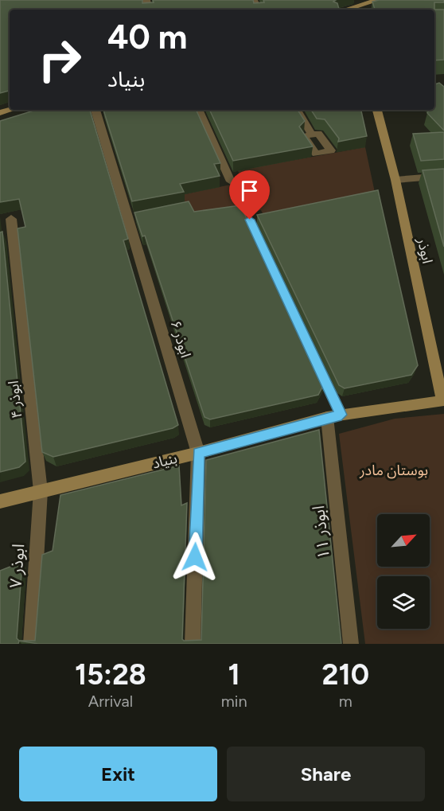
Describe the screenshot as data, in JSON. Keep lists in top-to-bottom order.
{
  "streets": {
    "street": [
      "ابوذر",
      "ابوذر ۶",
      "ابوذر ۴",
      "بنیاد",
      "ابوذر ۱۱",
      "ابوذر ۷"
    ]
  },
  "crossings": [
    ["ابوذر", "بنیاد"],
    ["ابوذر ۶", "بنیاد"],
    ["ابوذر ۴", "بنیاد"],
    ["ابوذر ۴", "ابوذر ۷"],
    ["بنیاد", "ابوذر ۱۱"],
    ["بنیاد", "ابوذر ۷"]
  ],
  "parks": ["بوستان مادر"],
  "north": "top right",
  "page": {
    "turn": ["40 m", "بنیاد"],
    "eta": [
      "15:28",
      "Arrival",
      "1",
      "min",
      "210",
      "m"
    ],
    "buttons": ["Exit", "Share"]
  }
}
